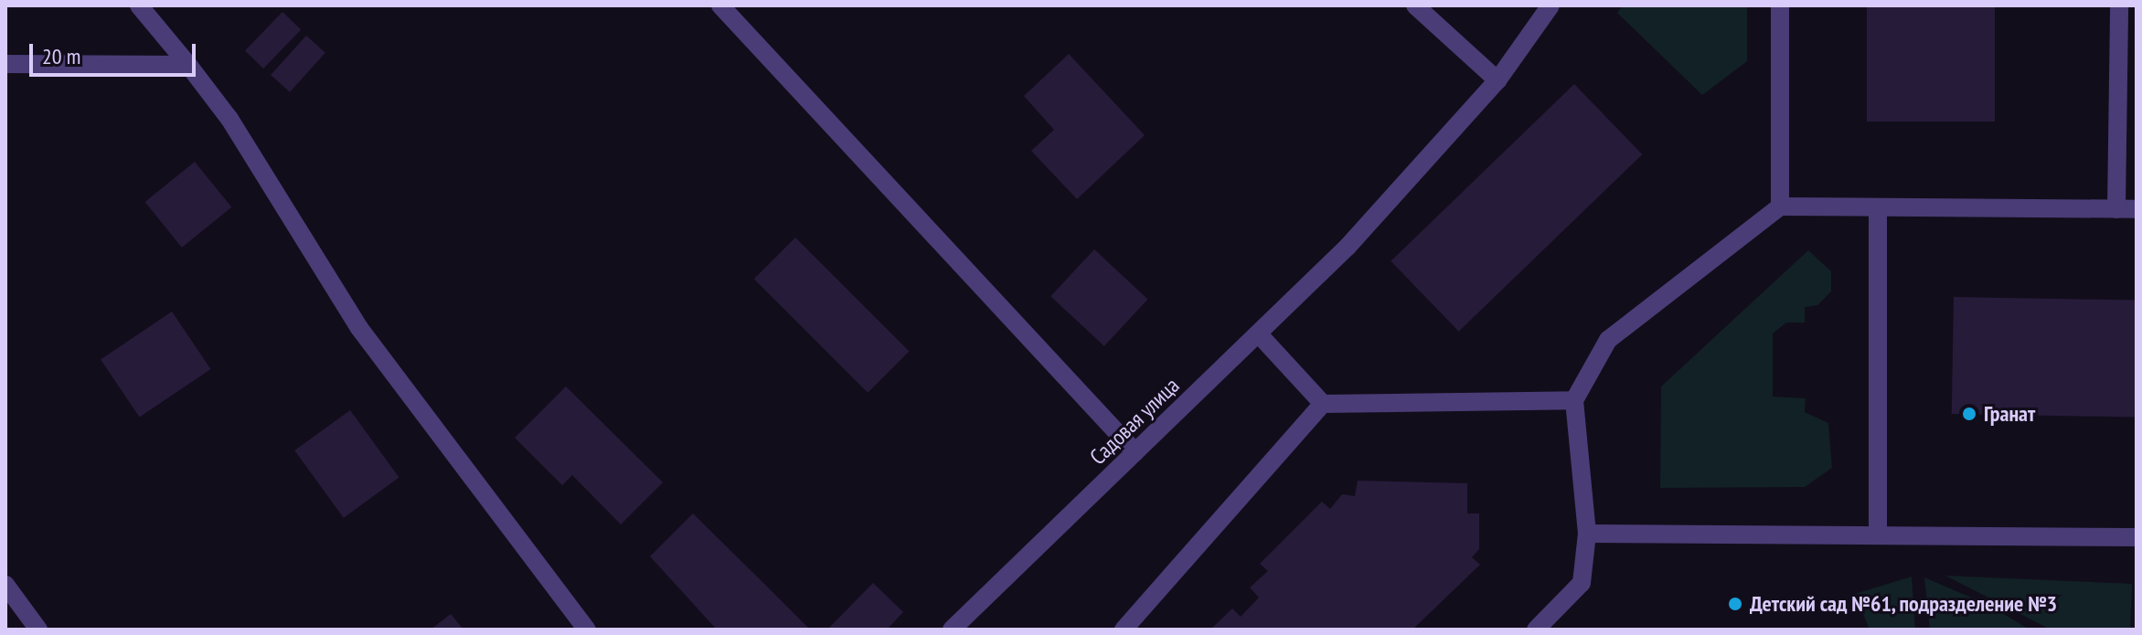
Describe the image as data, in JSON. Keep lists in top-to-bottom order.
{
  "streets": {
    "street": ["Садовая улица"]
  },
  "places": ["Гранат", "Детский сад №61, подразделение №3"],
  "scale_bar": "20 m"
}
